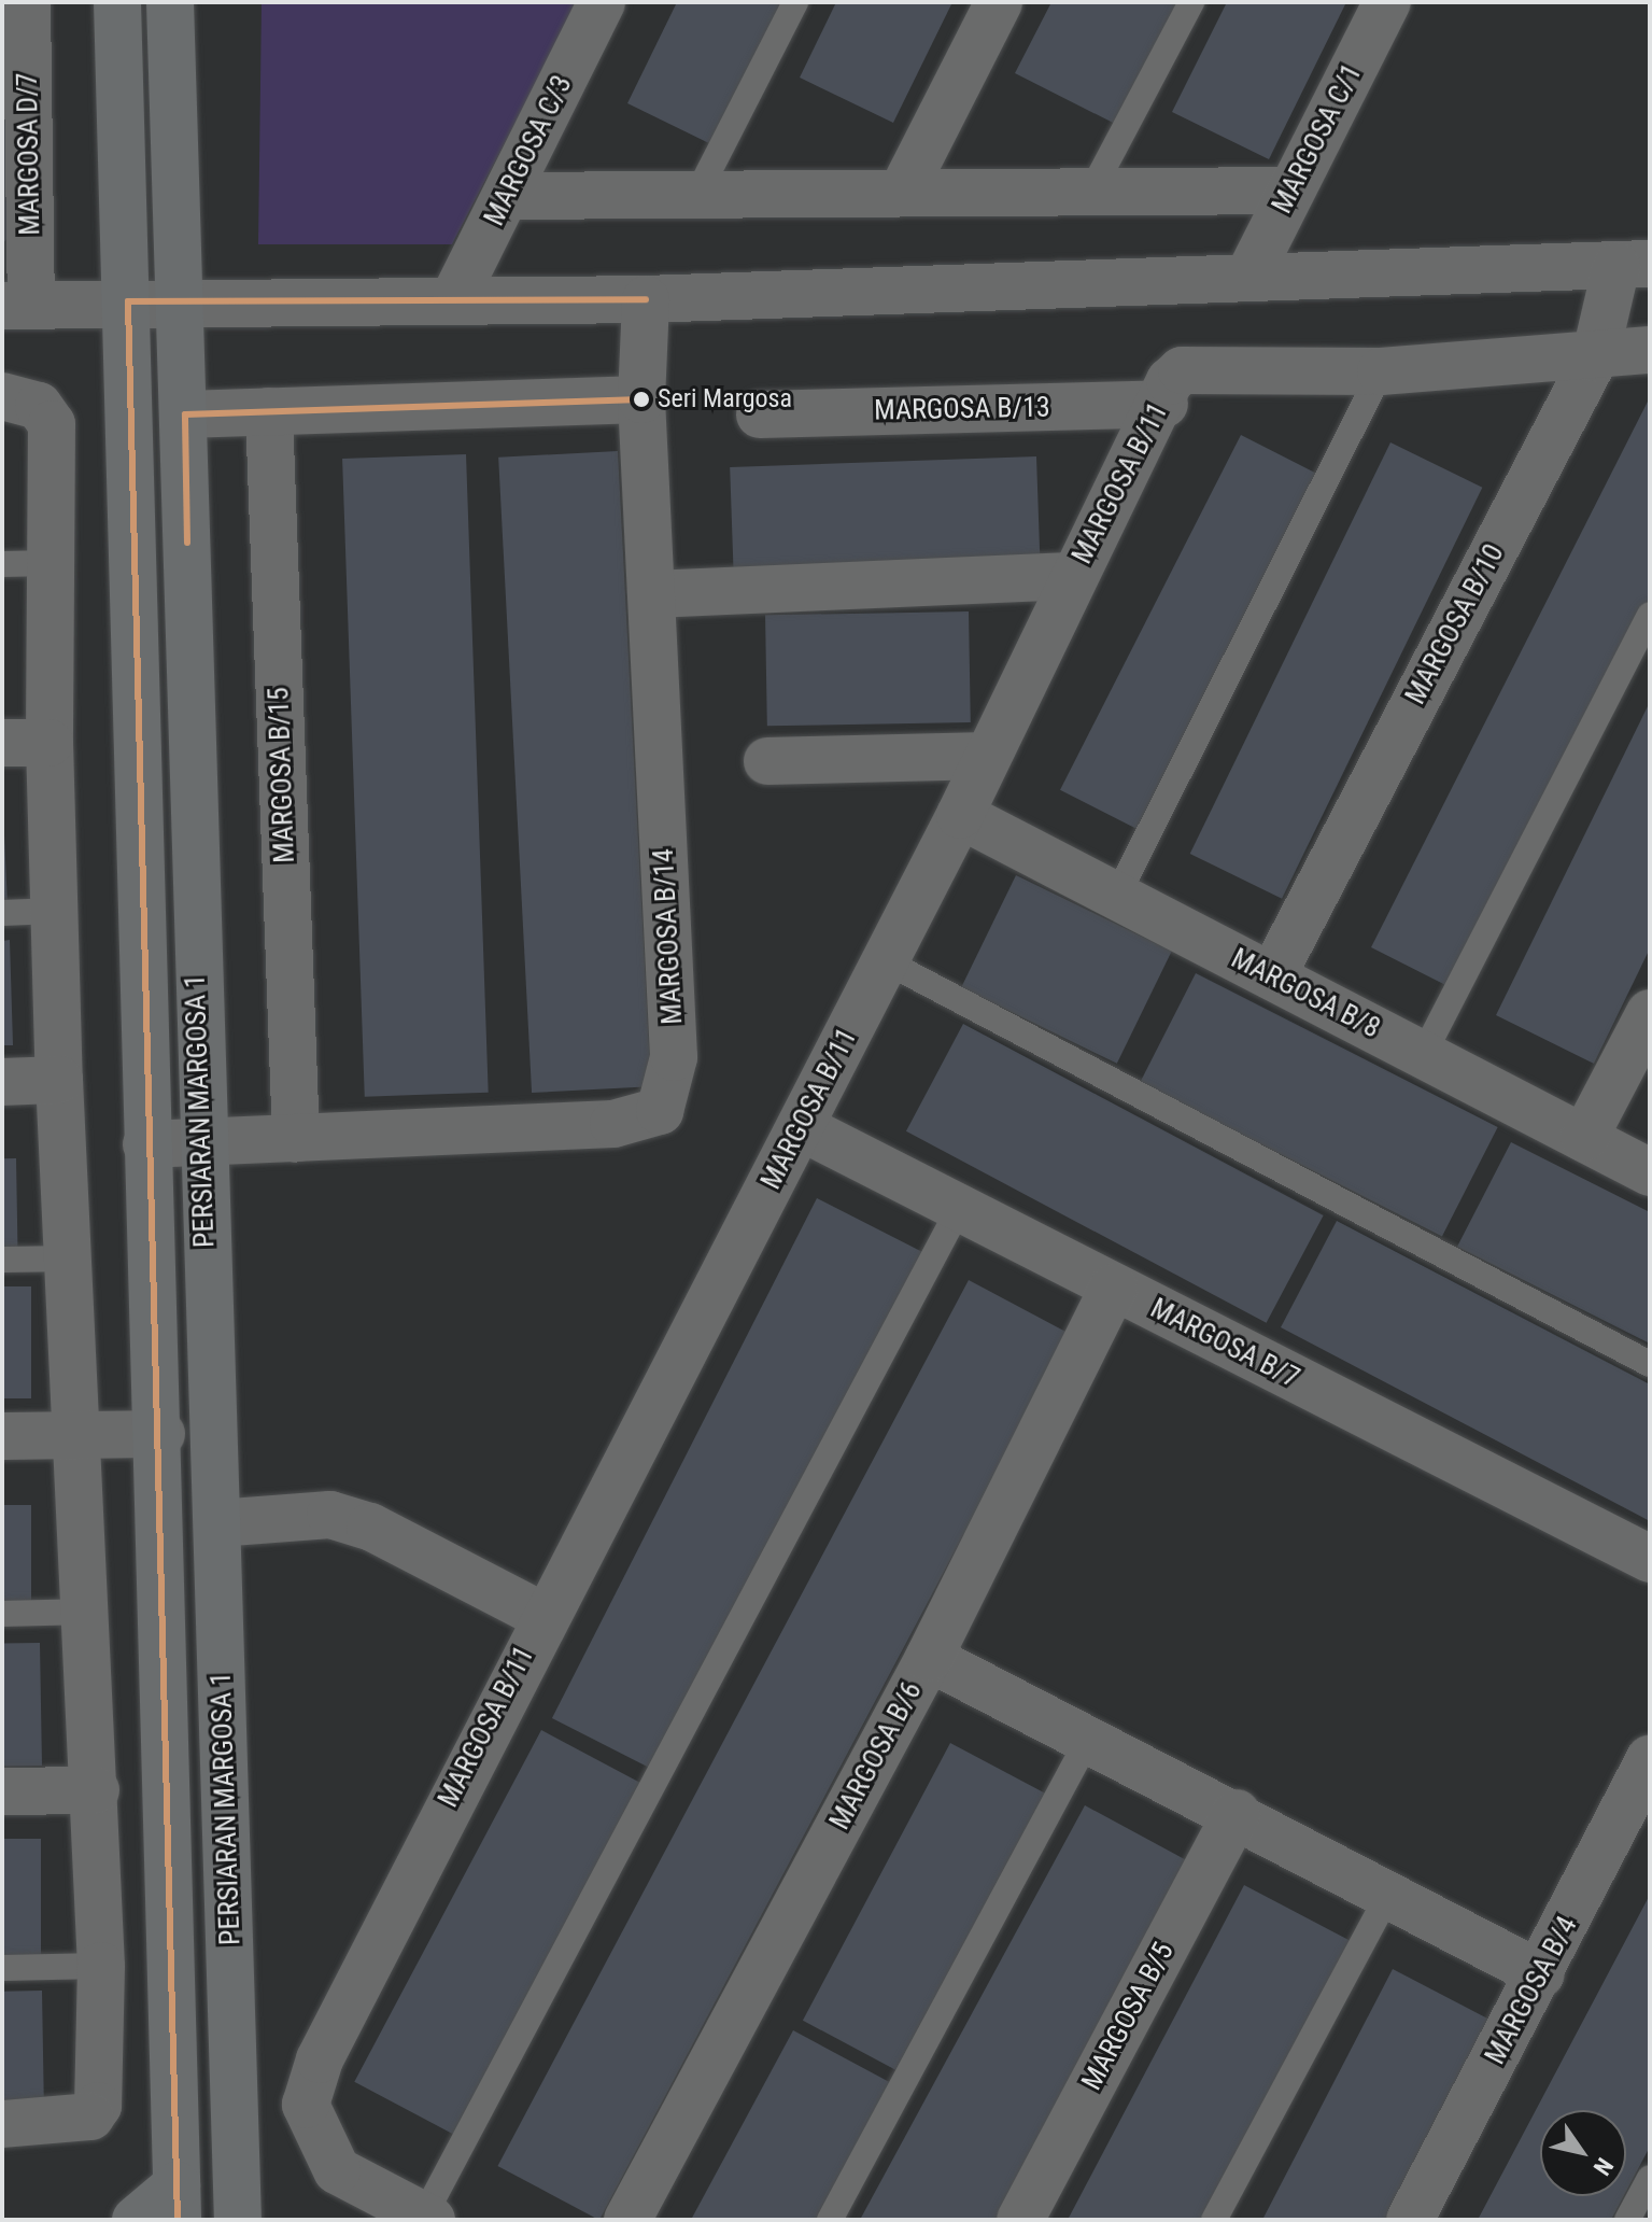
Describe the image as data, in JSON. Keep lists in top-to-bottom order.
{
  "streets": {
    "street": [
      "MARGOSA C/1",
      "MARGOSA C/3",
      "MARGOSA D/7",
      "MARGOSA B/13",
      "MARGOSA B/11",
      "MARGOSA B/10",
      "MARGOSA B/15",
      "MARGOSA B/14",
      "MARGOSA B/8",
      "PERSIARAN MARGOSA 1",
      "MARGOSA B/7",
      "MARGOSA B/6",
      "MARGOSA B/4",
      "MARGOSA B/5"
    ]
  },
  "crossings": [
    ["MARGOSA B/13", "MARGOSA B/11"],
    ["MARGOSA B/11", "MARGOSA B/10"],
    ["MARGOSA B/11", "MARGOSA B/8"],
    ["MARGOSA B/11", "MARGOSA B/7"],
    ["MARGOSA B/10", "MARGOSA B/8"],
    ["MARGOSA B/15", "MARGOSA B/14"],
    ["MARGOSA B/14", "PERSIARAN MARGOSA 1"],
    ["MARGOSA B/7", "MARGOSA B/6"]
  ],
  "places": ["Seri Margosa"],
  "north": "bottom right"
}
